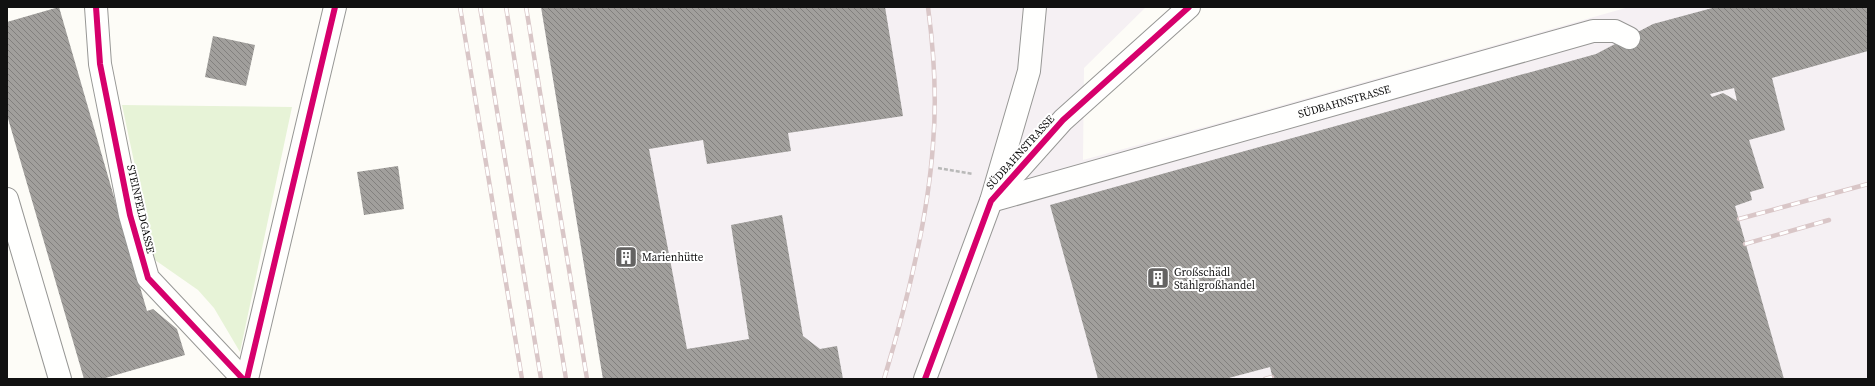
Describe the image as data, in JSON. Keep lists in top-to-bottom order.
{
  "streets": {
    "street": ["SÜDBAHNSTRASSE", "STEINFELDGASSE"]
  },
  "places": {
    "building": ["Marienhütte", "Großschädl Stahlgroßhandel"]
  }
}
